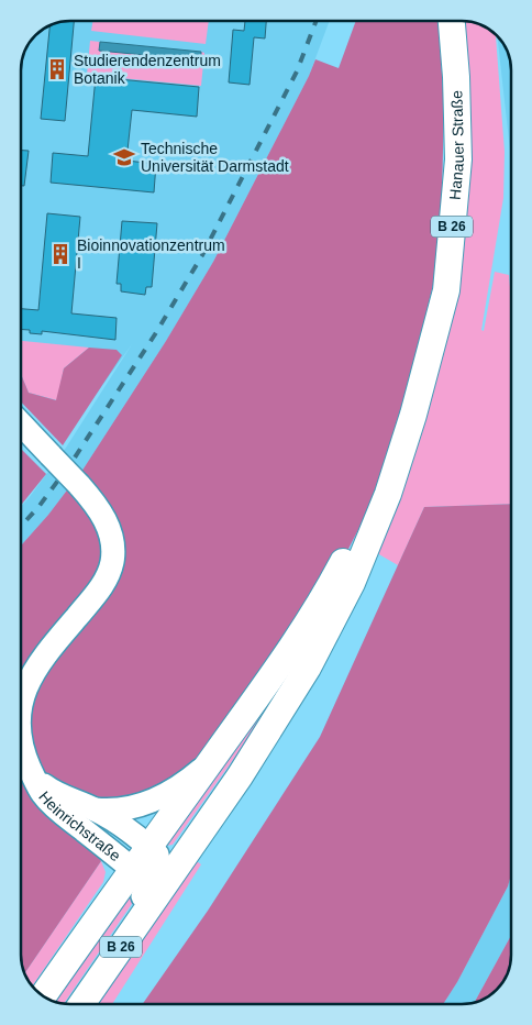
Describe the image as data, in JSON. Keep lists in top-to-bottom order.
{
  "streets": {
    "main road": ["Hanauer Straße", "B 26", "Heinrichstraße"]
  },
  "crossings": [
    ["Hanauer Straße", "B 26"],
    ["B 26", "Heinrichstraße"]
  ],
  "places": {
    "building": ["Studierendenzentrum Botanik", "Bioinnovationzentrum I"],
    "school or university": ["Technische Universität Darmstadt"]
  }
}
